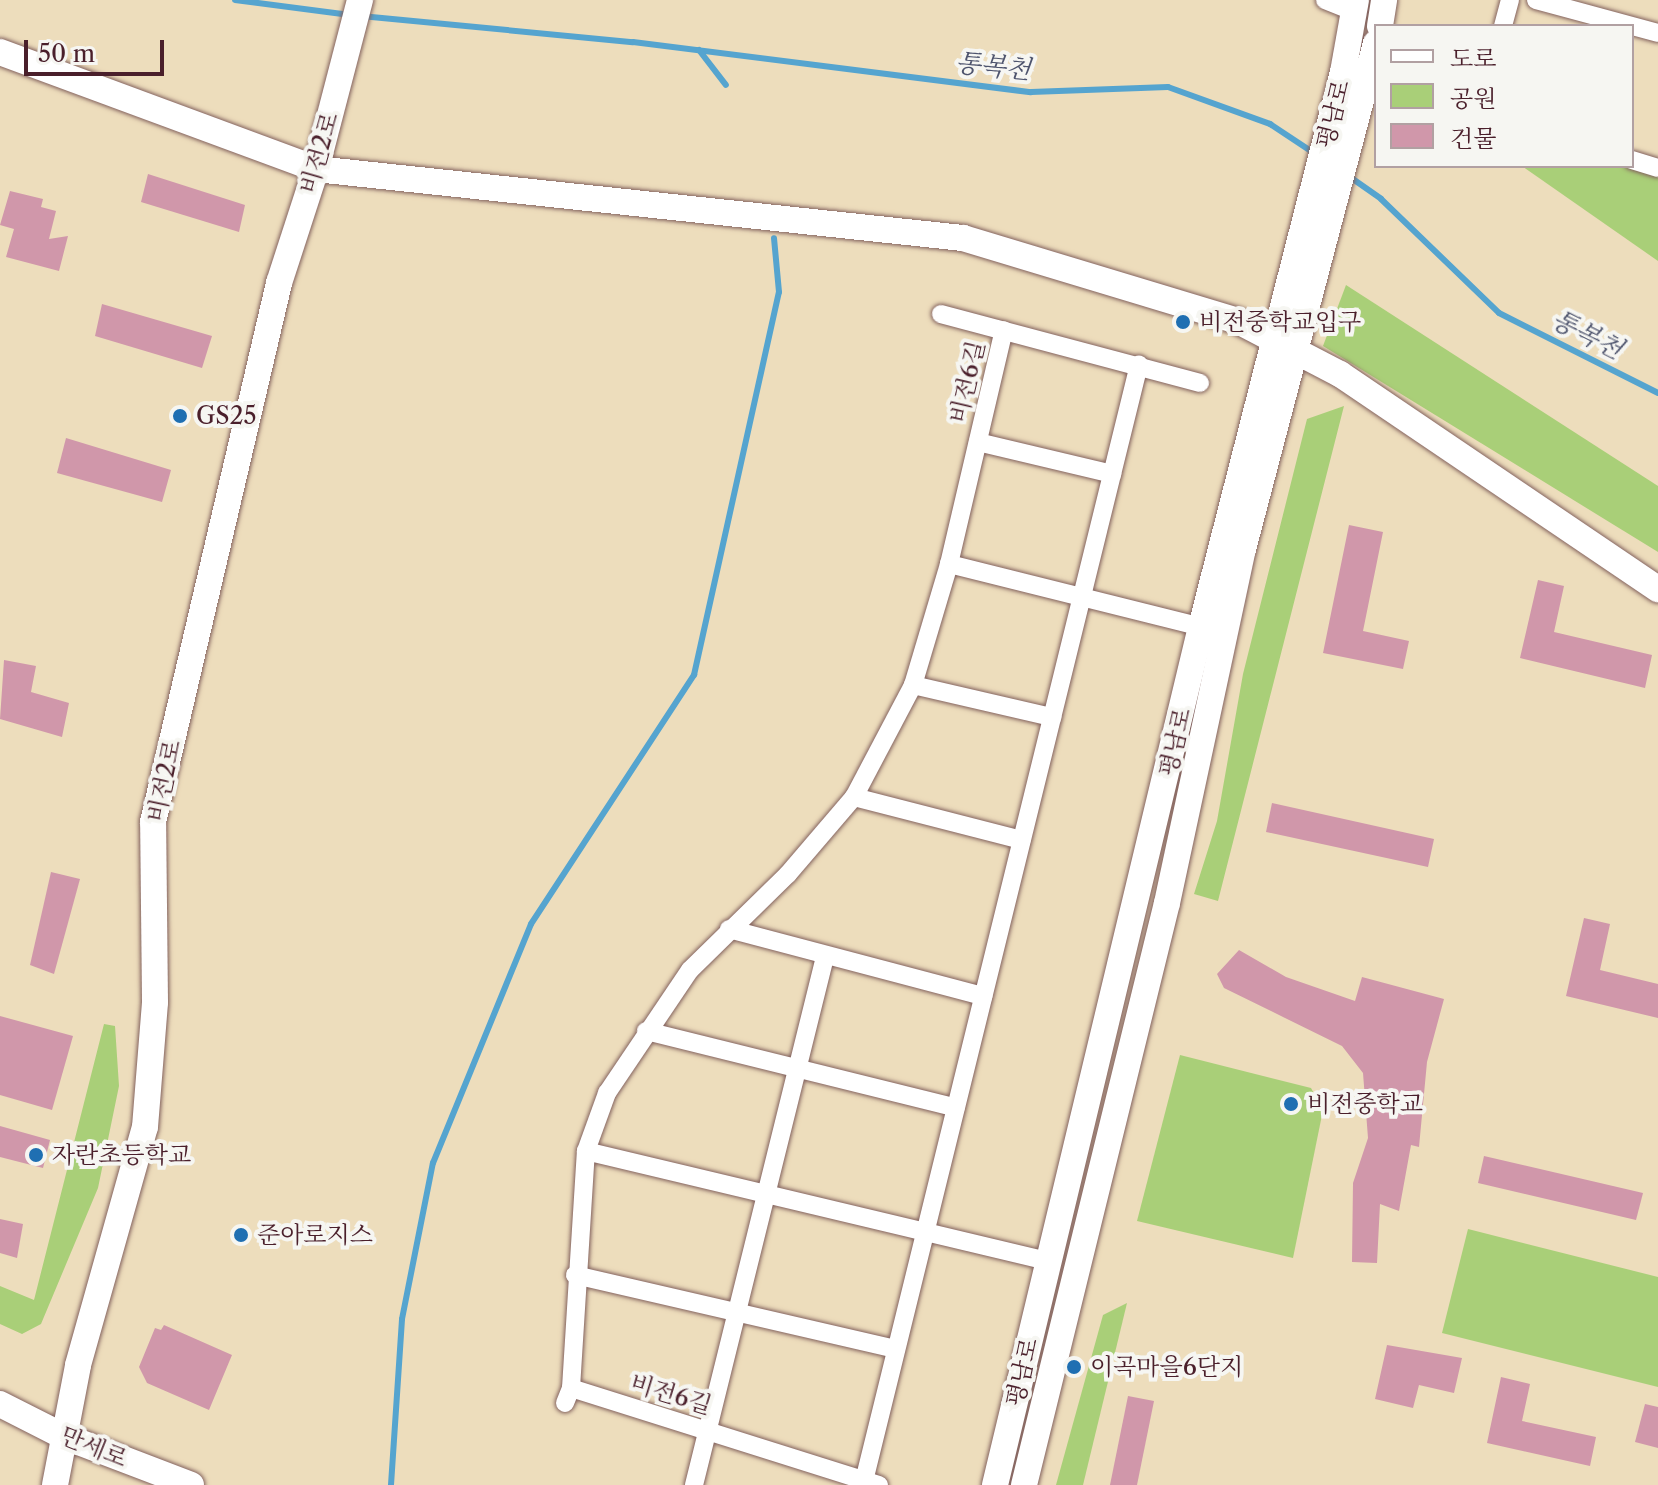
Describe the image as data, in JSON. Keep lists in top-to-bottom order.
{
  "streets": {
    "street": [
      "평남로",
      "비전2로",
      "비전6길",
      "만세로"
    ]
  },
  "crossings": [
    ["비전2로", "만세로"]
  ],
  "water": ["통복천"],
  "places": [
    "비전중학교입구",
    "GS25",
    "비전중학교",
    "자란초등학교",
    "준아로지스",
    "이곡마을6단지"
  ],
  "legend": ["도로", "공원", "건물"],
  "scale_bar": "50 m"
}
